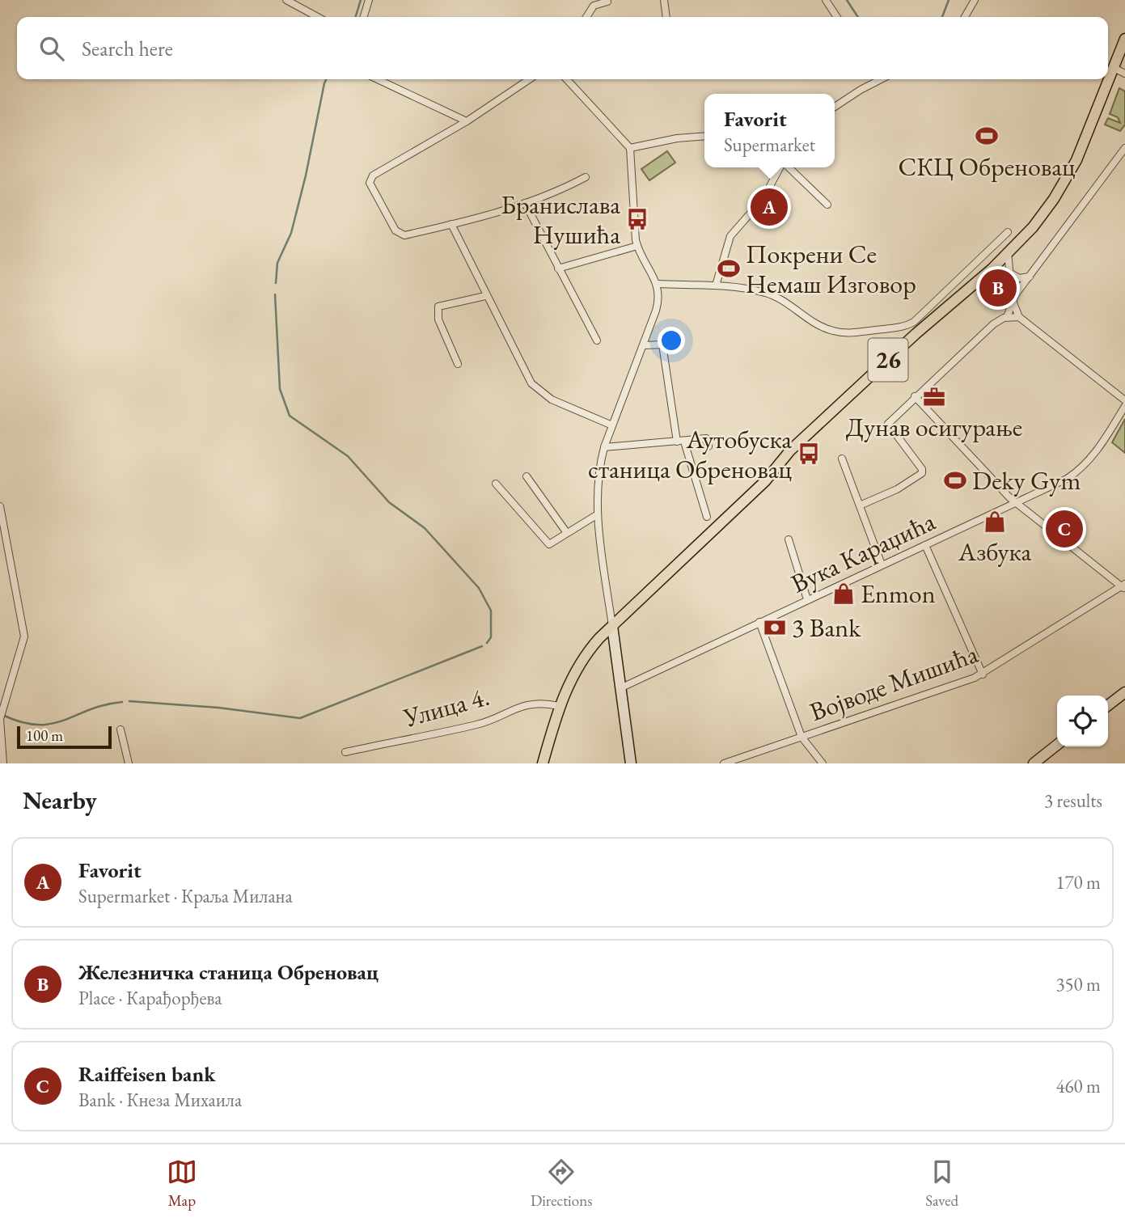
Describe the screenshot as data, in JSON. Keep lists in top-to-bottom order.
{
  "streets": {
    "main road": ["26"],
    "street": ["Вука Караџића", "Војводе Мишића", "Улица 4."]
  },
  "crossings": [
    ["26", "Улица 4."]
  ],
  "places": {
    "sports": ["СКЦ Обреновац", "Покрени Се Немаш Изговор", "Deky Gym"],
    "bus stop": ["Бранислава Нушића", "Аутобуска станица Обреновац"],
    "office": ["Дунав осигурање"],
    "shop": ["Азбука", "Enmon"],
    "bank": ["3 Bank"]
  },
  "scale_bar": "100 m",
  "page": {
    "search": "Search here",
    "popup": ["Favorit", "Supermarket"],
    "pins": ["A", "B", "C"],
    "scale": "100 m",
    "heading": ["Nearby", "3 results"],
    "list": [
      {
        "mark": "A",
        "name": "Favorit",
        "note": "Supermarket · Краља Милана",
        "value": "170 m"
      },
      {
        "mark": "B",
        "name": "Железничка станица Обреновац",
        "note": "Place · Карађорђева",
        "value": "350 m"
      },
      {
        "mark": "C",
        "name": "Raiffeisen bank",
        "note": "Bank · Кнеза Михаила",
        "value": "460 m"
      }
    ],
    "nav": ["Map", "Directions", "Saved"]
  }
}
